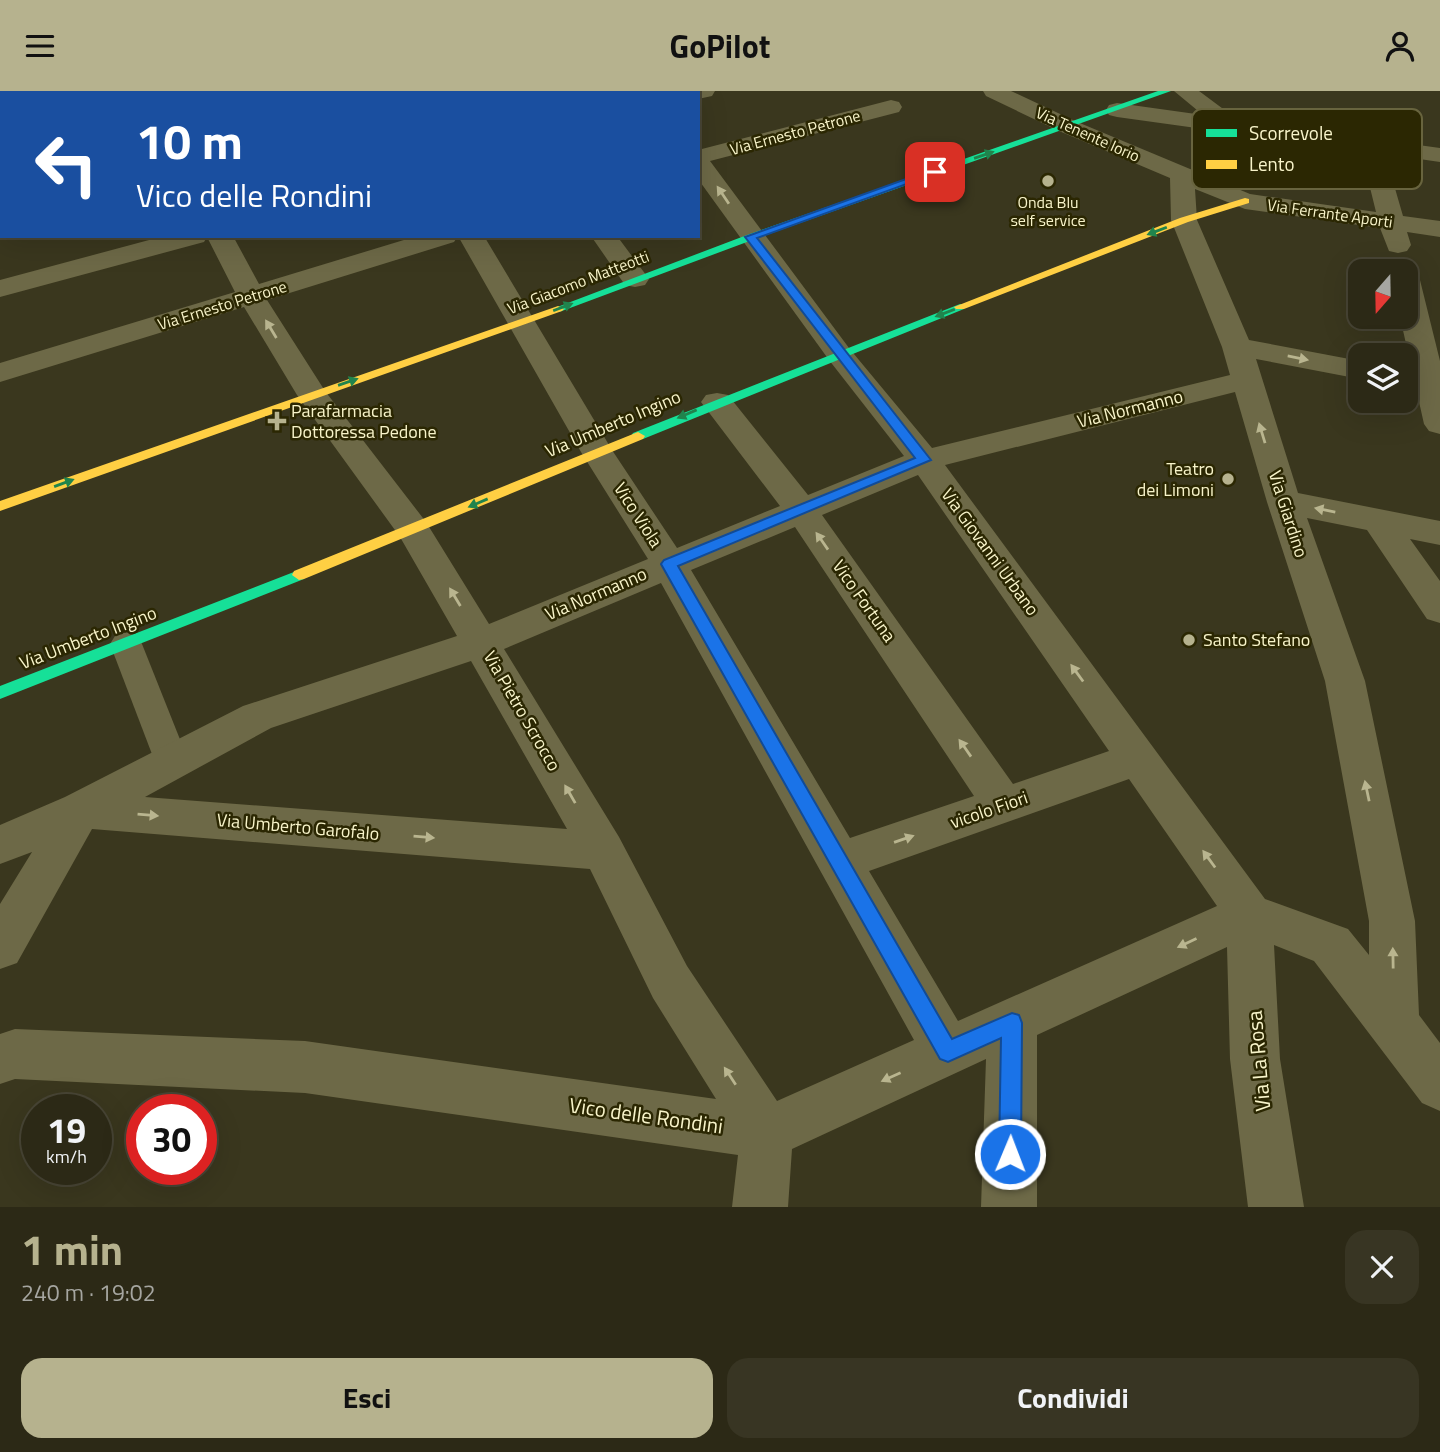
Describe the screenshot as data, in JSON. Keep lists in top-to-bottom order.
{
  "streets": {
    "street": [
      "Via Ernesto Petrone",
      "Via Tenente Iorio",
      "Via Ferrante Aporti",
      "Via Giacomo Matteotti",
      "Via Normanno",
      "Via Umberto Ingino",
      "Via Giardino",
      "Vico Viola",
      "Via Giovanni Urbano",
      "Vico Fortuna",
      "Via Pietro Scrocco",
      "vicolo Fiori",
      "Via Umberto Garofalo",
      "Via La Rosa",
      "Vico delle Rondini"
    ]
  },
  "crossings": [
    ["Via Ernesto Petrone", "Via Pietro Scrocco"],
    ["Via Tenente Iorio", "Via Ferrante Aporti"],
    ["Via Tenente Iorio", "Via Giacomo Matteotti"],
    ["Via Tenente Iorio", "Via Giardino"],
    ["Via Ferrante Aporti", "Via Umberto Ingino"],
    ["Via Ferrante Aporti", "Via Giardino"],
    ["Via Giacomo Matteotti", "Vico Viola"],
    ["Via Giacomo Matteotti", "Via Giovanni Urbano"],
    ["Via Giacomo Matteotti", "Via Pietro Scrocco"],
    ["Via Normanno", "Via Giardino"],
    ["Via Normanno", "Vico Viola"],
    ["Via Normanno", "Via Giovanni Urbano"],
    ["Via Normanno", "Vico Fortuna"],
    ["Via Normanno", "Via Pietro Scrocco"],
    ["Via Normanno", "Via Umberto Garofalo"],
    ["Via Umberto Ingino", "Via Giardino"],
    ["Via Umberto Ingino", "Vico Viola"],
    ["Via Umberto Ingino", "Via Giovanni Urbano"],
    ["Via Umberto Ingino", "Vico Fortuna"],
    ["Via Umberto Ingino", "Via Pietro Scrocco"],
    ["Vico Viola", "vicolo Fiori"],
    ["Via Giovanni Urbano", "vicolo Fiori"],
    ["Via Giovanni Urbano", "Via La Rosa"],
    ["Vico Fortuna", "vicolo Fiori"],
    ["Via Pietro Scrocco", "Via Umberto Garofalo"],
    ["Via Pietro Scrocco", "Vico delle Rondini"]
  ],
  "one_way": [
    "Via Giacomo Matteotti",
    "Via Umberto Ingino",
    "Via Giovanni Urbano",
    "Vico Fortuna",
    "Via Pietro Scrocco",
    "Via Umberto Garofalo"
  ],
  "places": {
    "other": ["Onda Blu self service", "Teatro dei Limoni", "Santo Stefano"],
    "health": ["Parafarmacia Dottoressa Pedone"]
  },
  "legend": ["Scorrevole", "Lento"],
  "north": "bottom",
  "page": {
    "header": "GoPilot",
    "turn": ["10 m", "Vico delle Rondini"],
    "speed": "19 km/h",
    "limit": "30",
    "heading": ["1 min", "240 m · 19:02"],
    "buttons": ["Esci", "Condividi"]
  }
}
